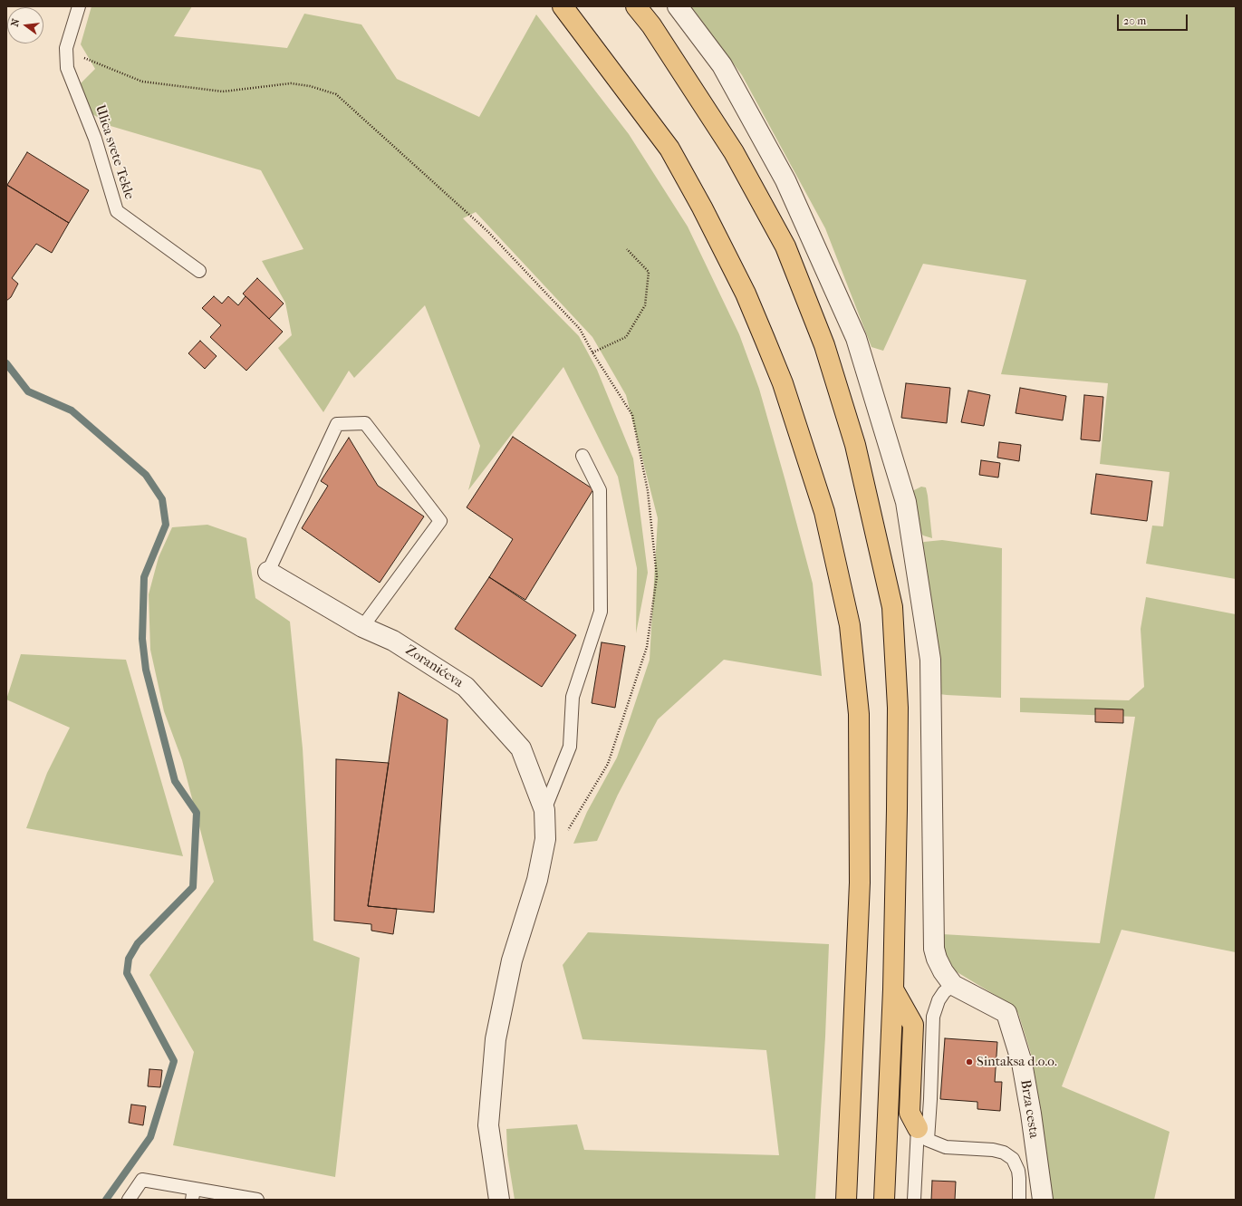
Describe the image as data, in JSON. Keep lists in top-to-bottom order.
{
  "streets": {
    "street": ["Zoranićeva", "Brza cesta"],
    "lane": ["Ulica svete Tekle"]
  },
  "places": ["Sintaksa d.o.o."],
  "scale_bar": "20 m",
  "north": "left"
}
